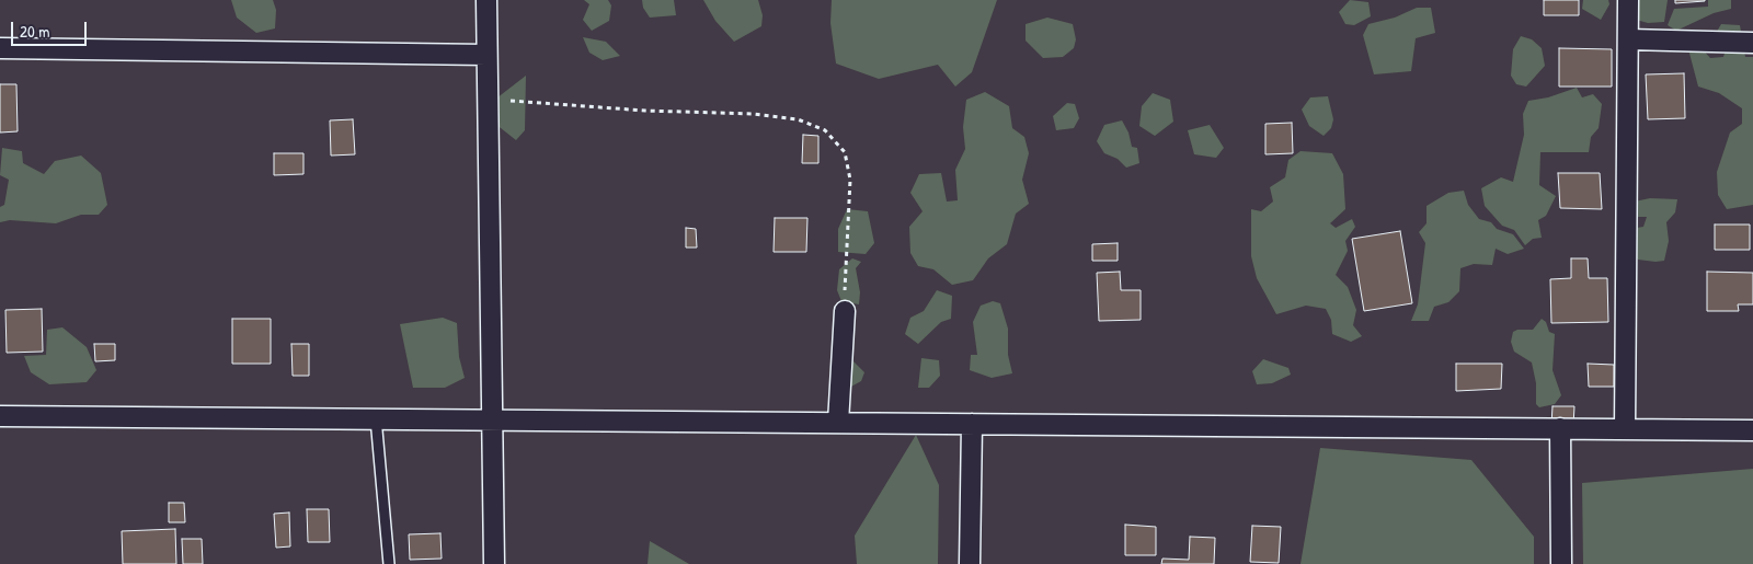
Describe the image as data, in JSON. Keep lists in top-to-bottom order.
{
  "scale_bar": "20 m"
}
